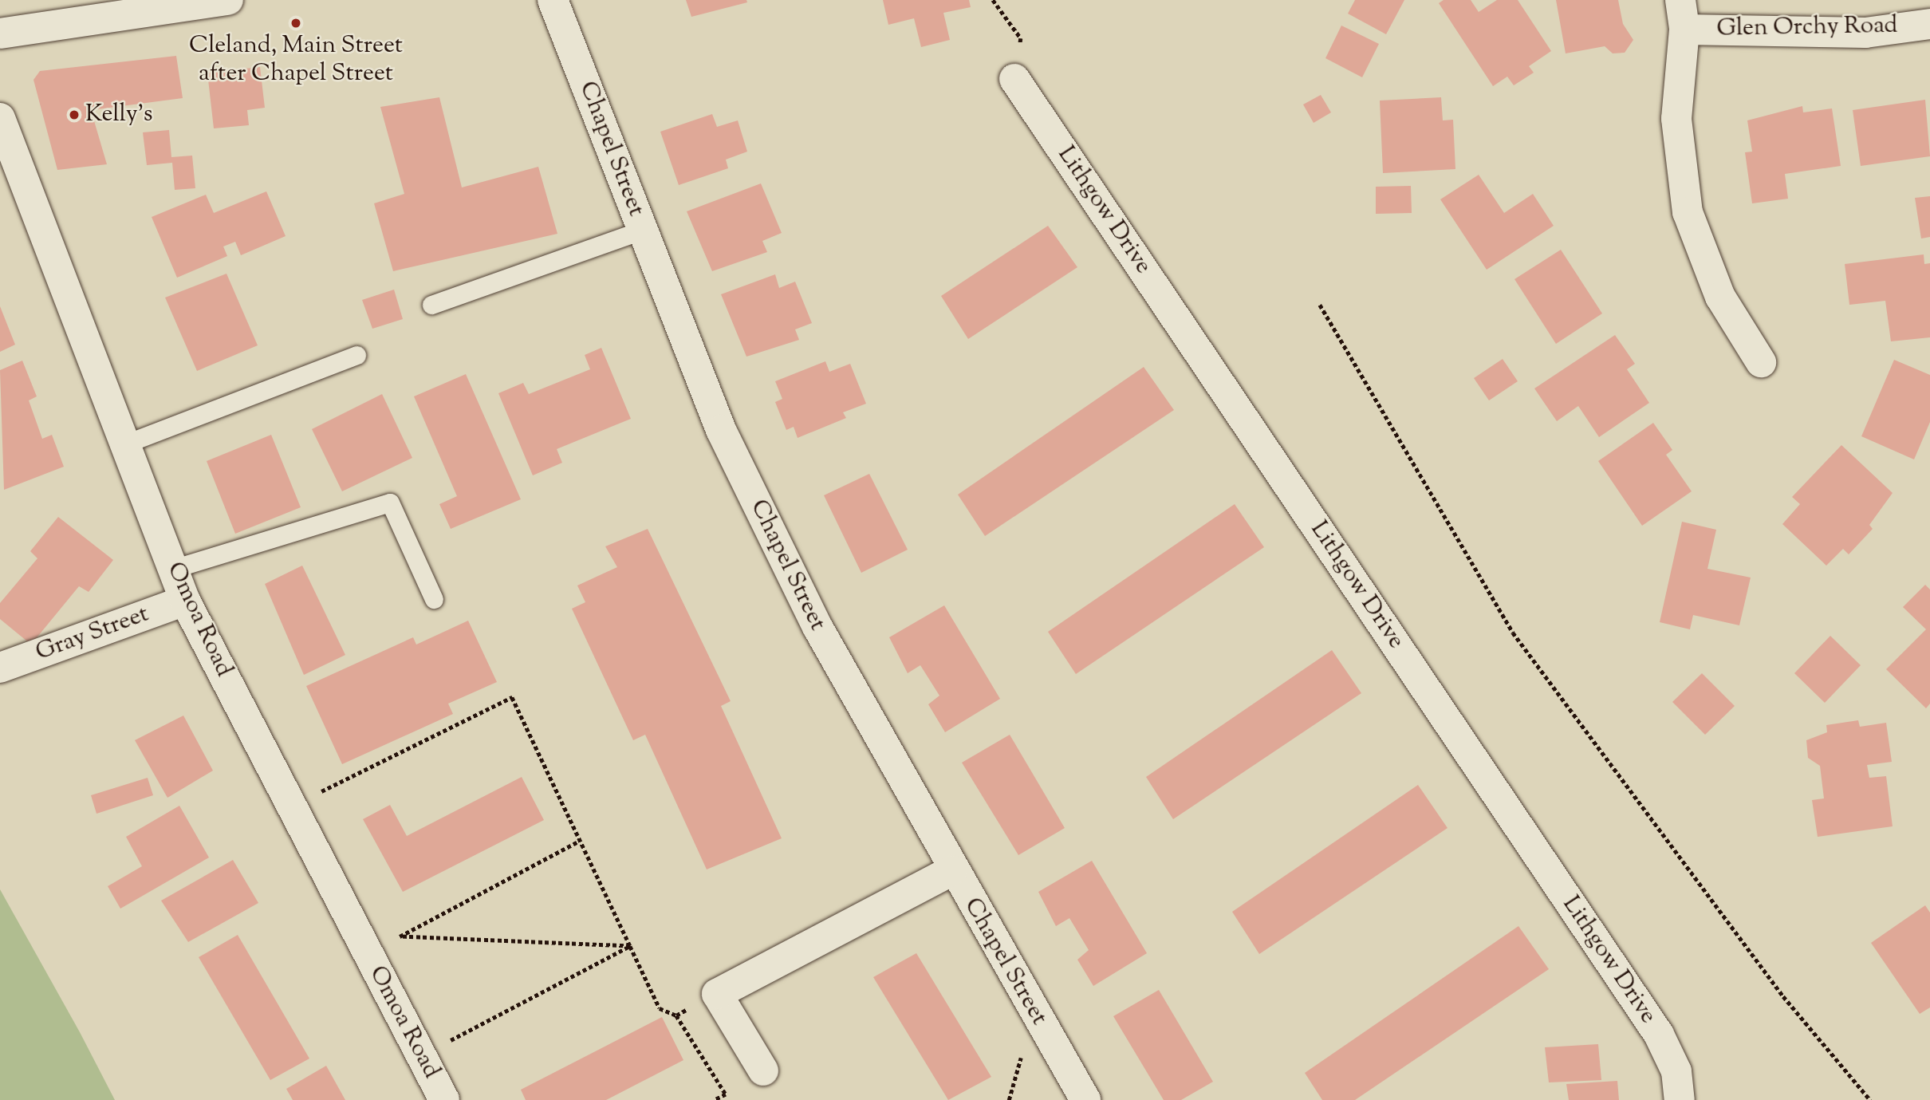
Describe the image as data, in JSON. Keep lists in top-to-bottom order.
{
  "streets": {
    "street": [
      "Glen Orchy Road",
      "Chapel Street",
      "Lithgow Drive",
      "Omoa Road",
      "Gray Street"
    ]
  },
  "crossings": [
    ["Omoa Road", "Gray Street"]
  ],
  "places": ["Cleland, Main Street after Chapel Street", "Kelly's"]
}
